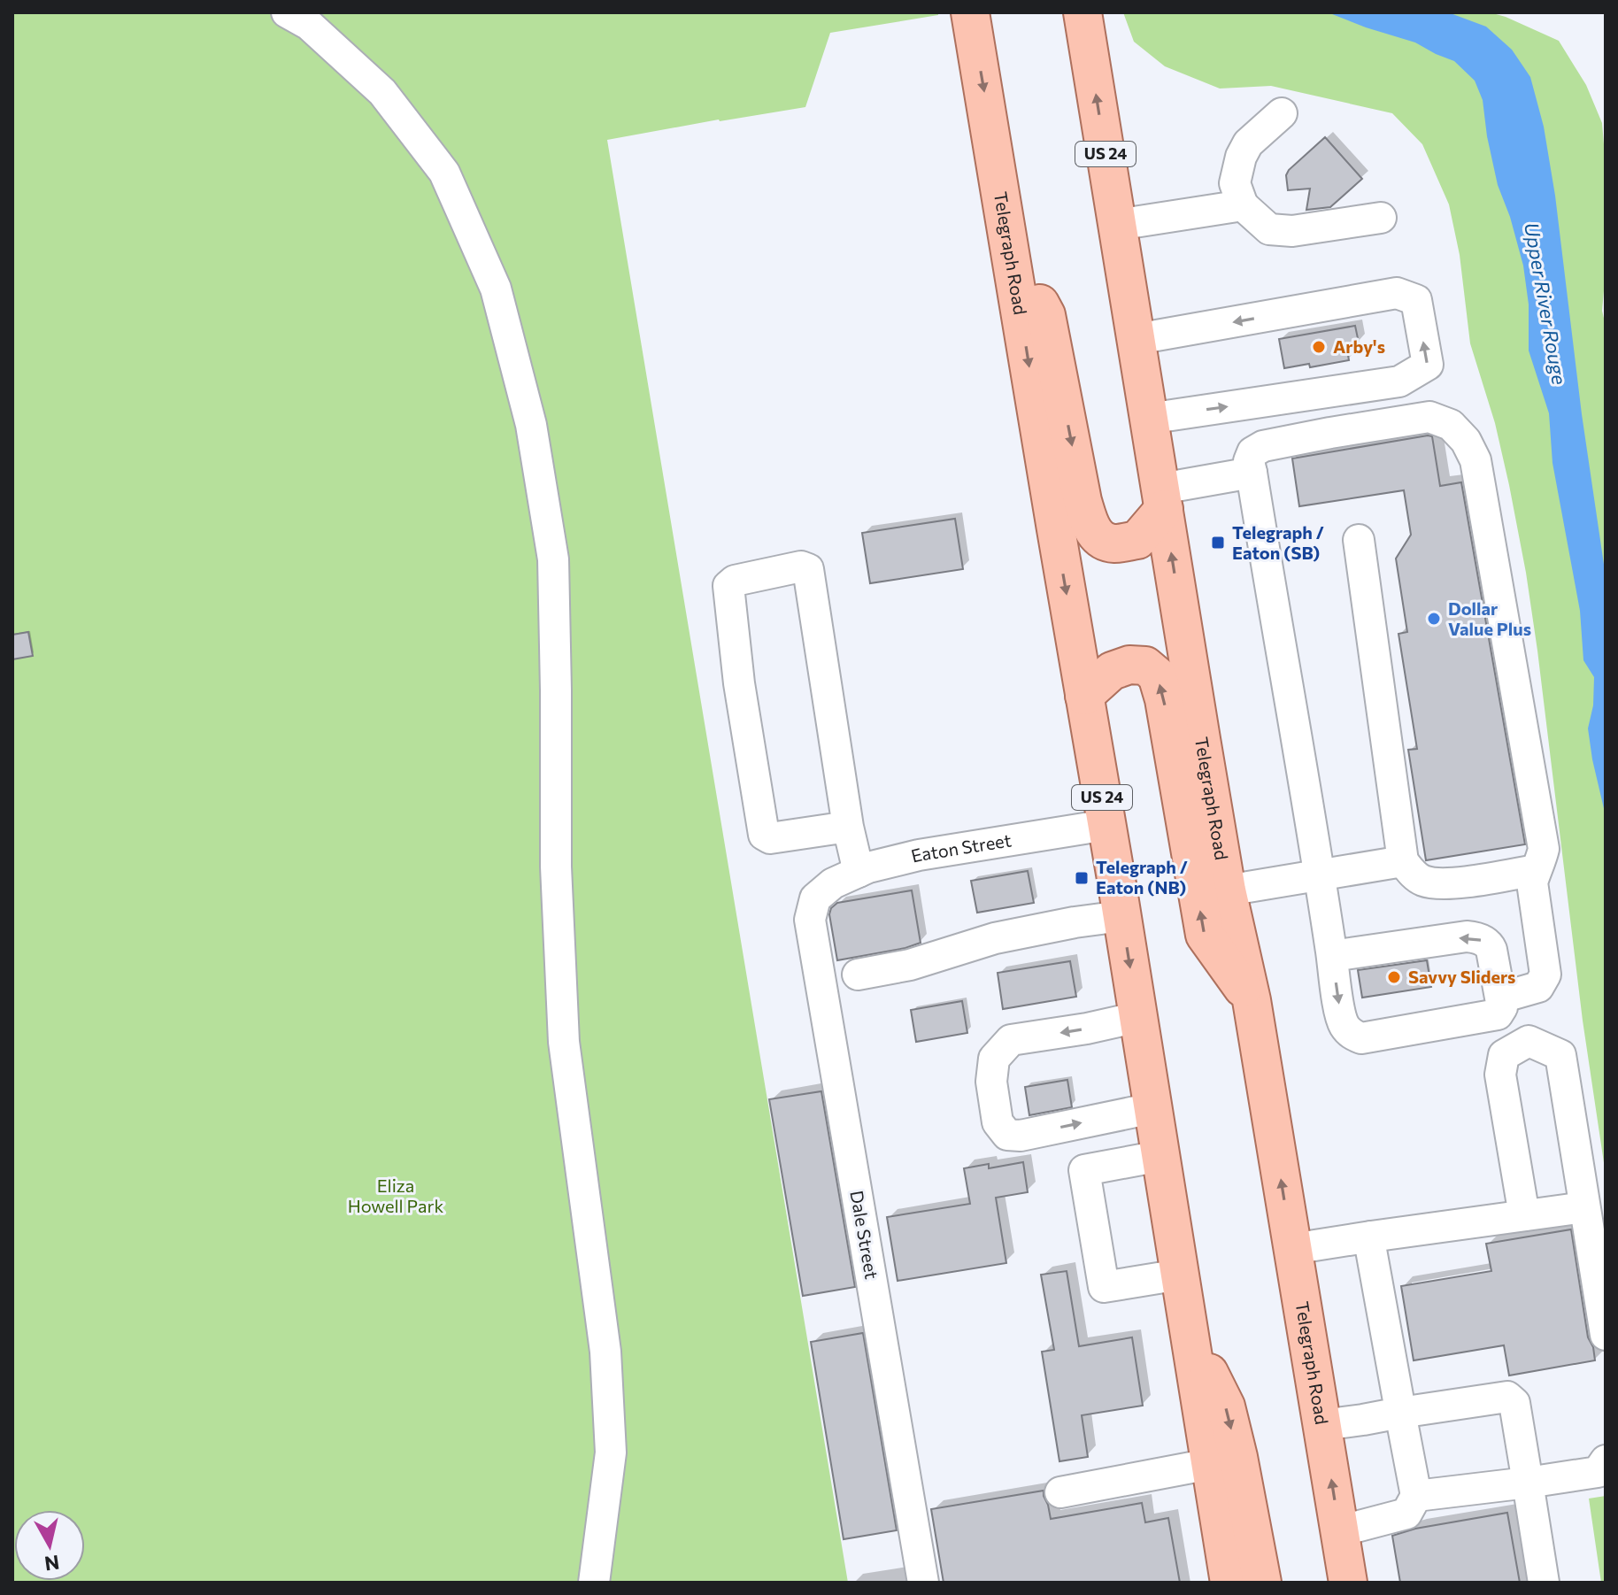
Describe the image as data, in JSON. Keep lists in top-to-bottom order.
{
  "streets": {
    "main road": ["US 24", "Telegraph Road"],
    "street": ["Eaton Street", "Dale Street"]
  },
  "crossings": [
    ["Telegraph Road", "Eaton Street"],
    ["Eaton Street", "Dale Street"]
  ],
  "water": ["Upper River Rouge"],
  "parks": ["Eliza Howell Park"],
  "places": {
    "other": ["Arby's", "Dollar Value Plus", "Savvy Sliders"],
    "transit": ["Telegraph / Eaton (SB)", "Telegraph / Eaton (NB)"]
  },
  "north": "bottom"
}
